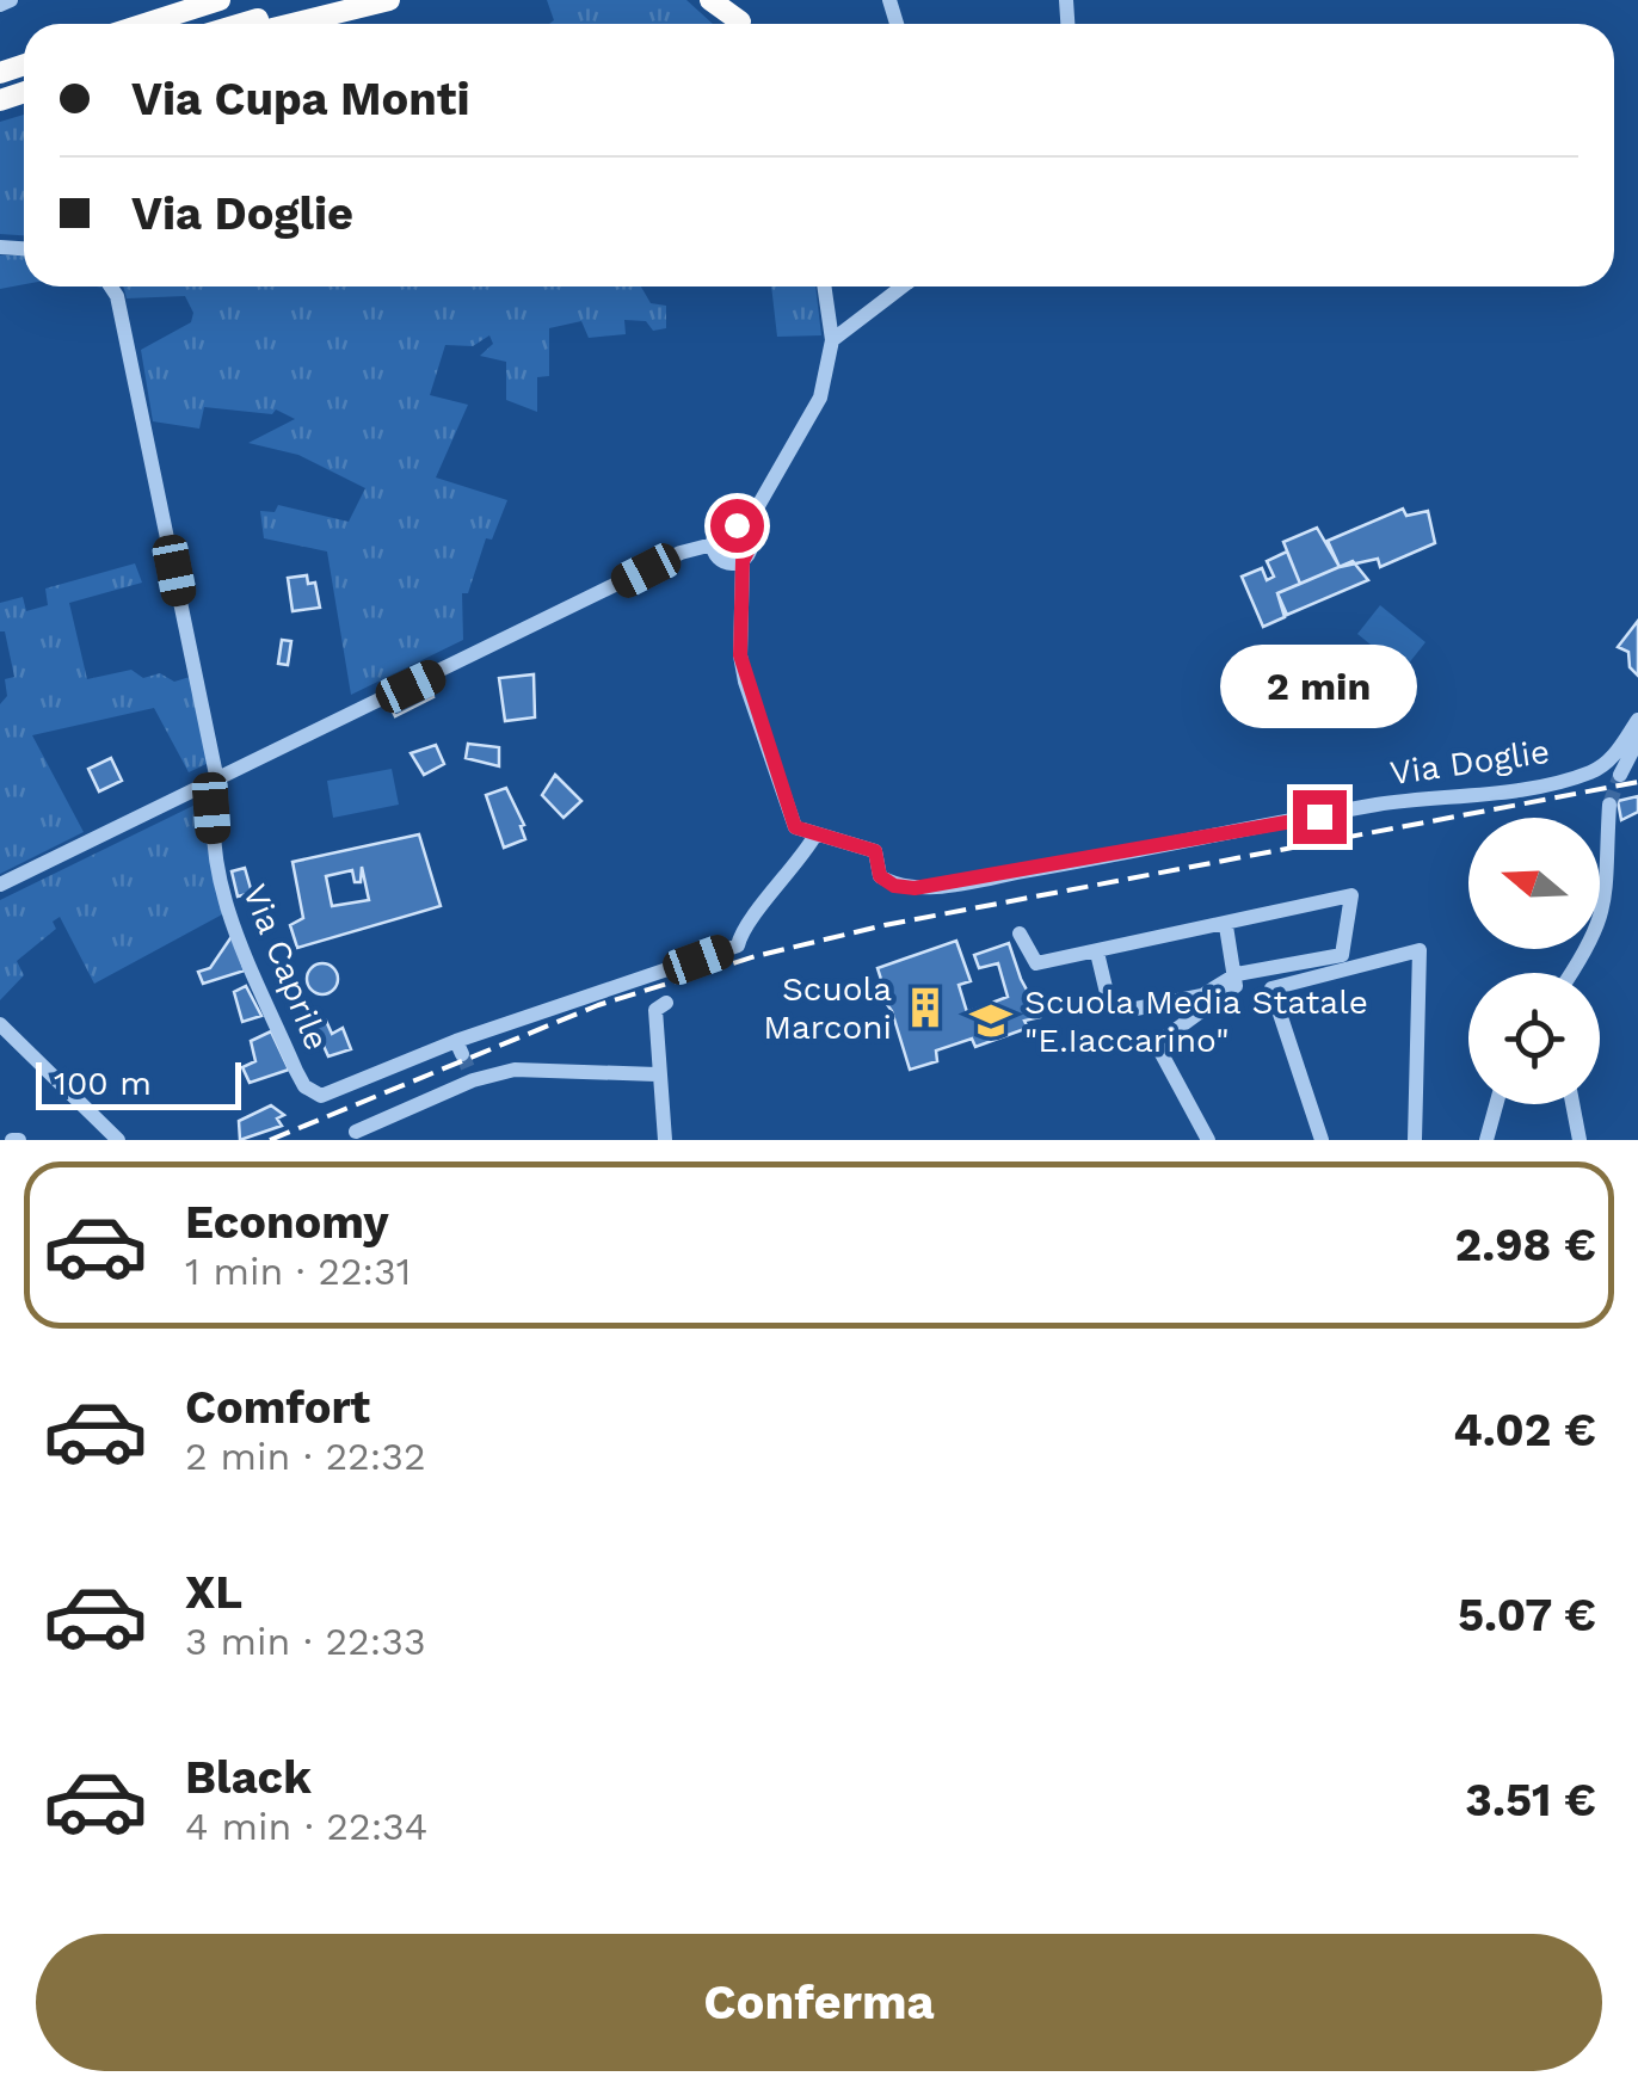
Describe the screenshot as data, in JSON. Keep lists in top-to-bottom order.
{
  "streets": {
    "street": ["Via Doglie", "Via Caprile"]
  },
  "crossings": [
    ["Via Doglie", "Via Caprile"]
  ],
  "places": {
    "building": ["Scuola Marconi"],
    "school or university": ["Scuola Media Statale \"E.Iaccarino\""]
  },
  "scale_bar": "100 m",
  "north": "left",
  "page": {
    "banner": ["Via Cupa Monti", "Via Doglie"],
    "bubble": "2 min",
    "scale": "100 m",
    "list": [
      {
        "name": "Economy",
        "note": "1 min · 22:31",
        "value": "2.98 €"
      },
      {
        "name": "Comfort",
        "note": "2 min · 22:32",
        "value": "4.02 €"
      },
      {
        "name": "XL",
        "note": "3 min · 22:33",
        "value": "5.07 €"
      },
      {
        "name": "Black",
        "note": "4 min · 22:34",
        "value": "3.51 €"
      }
    ],
    "buttons": "Conferma"
  }
}
